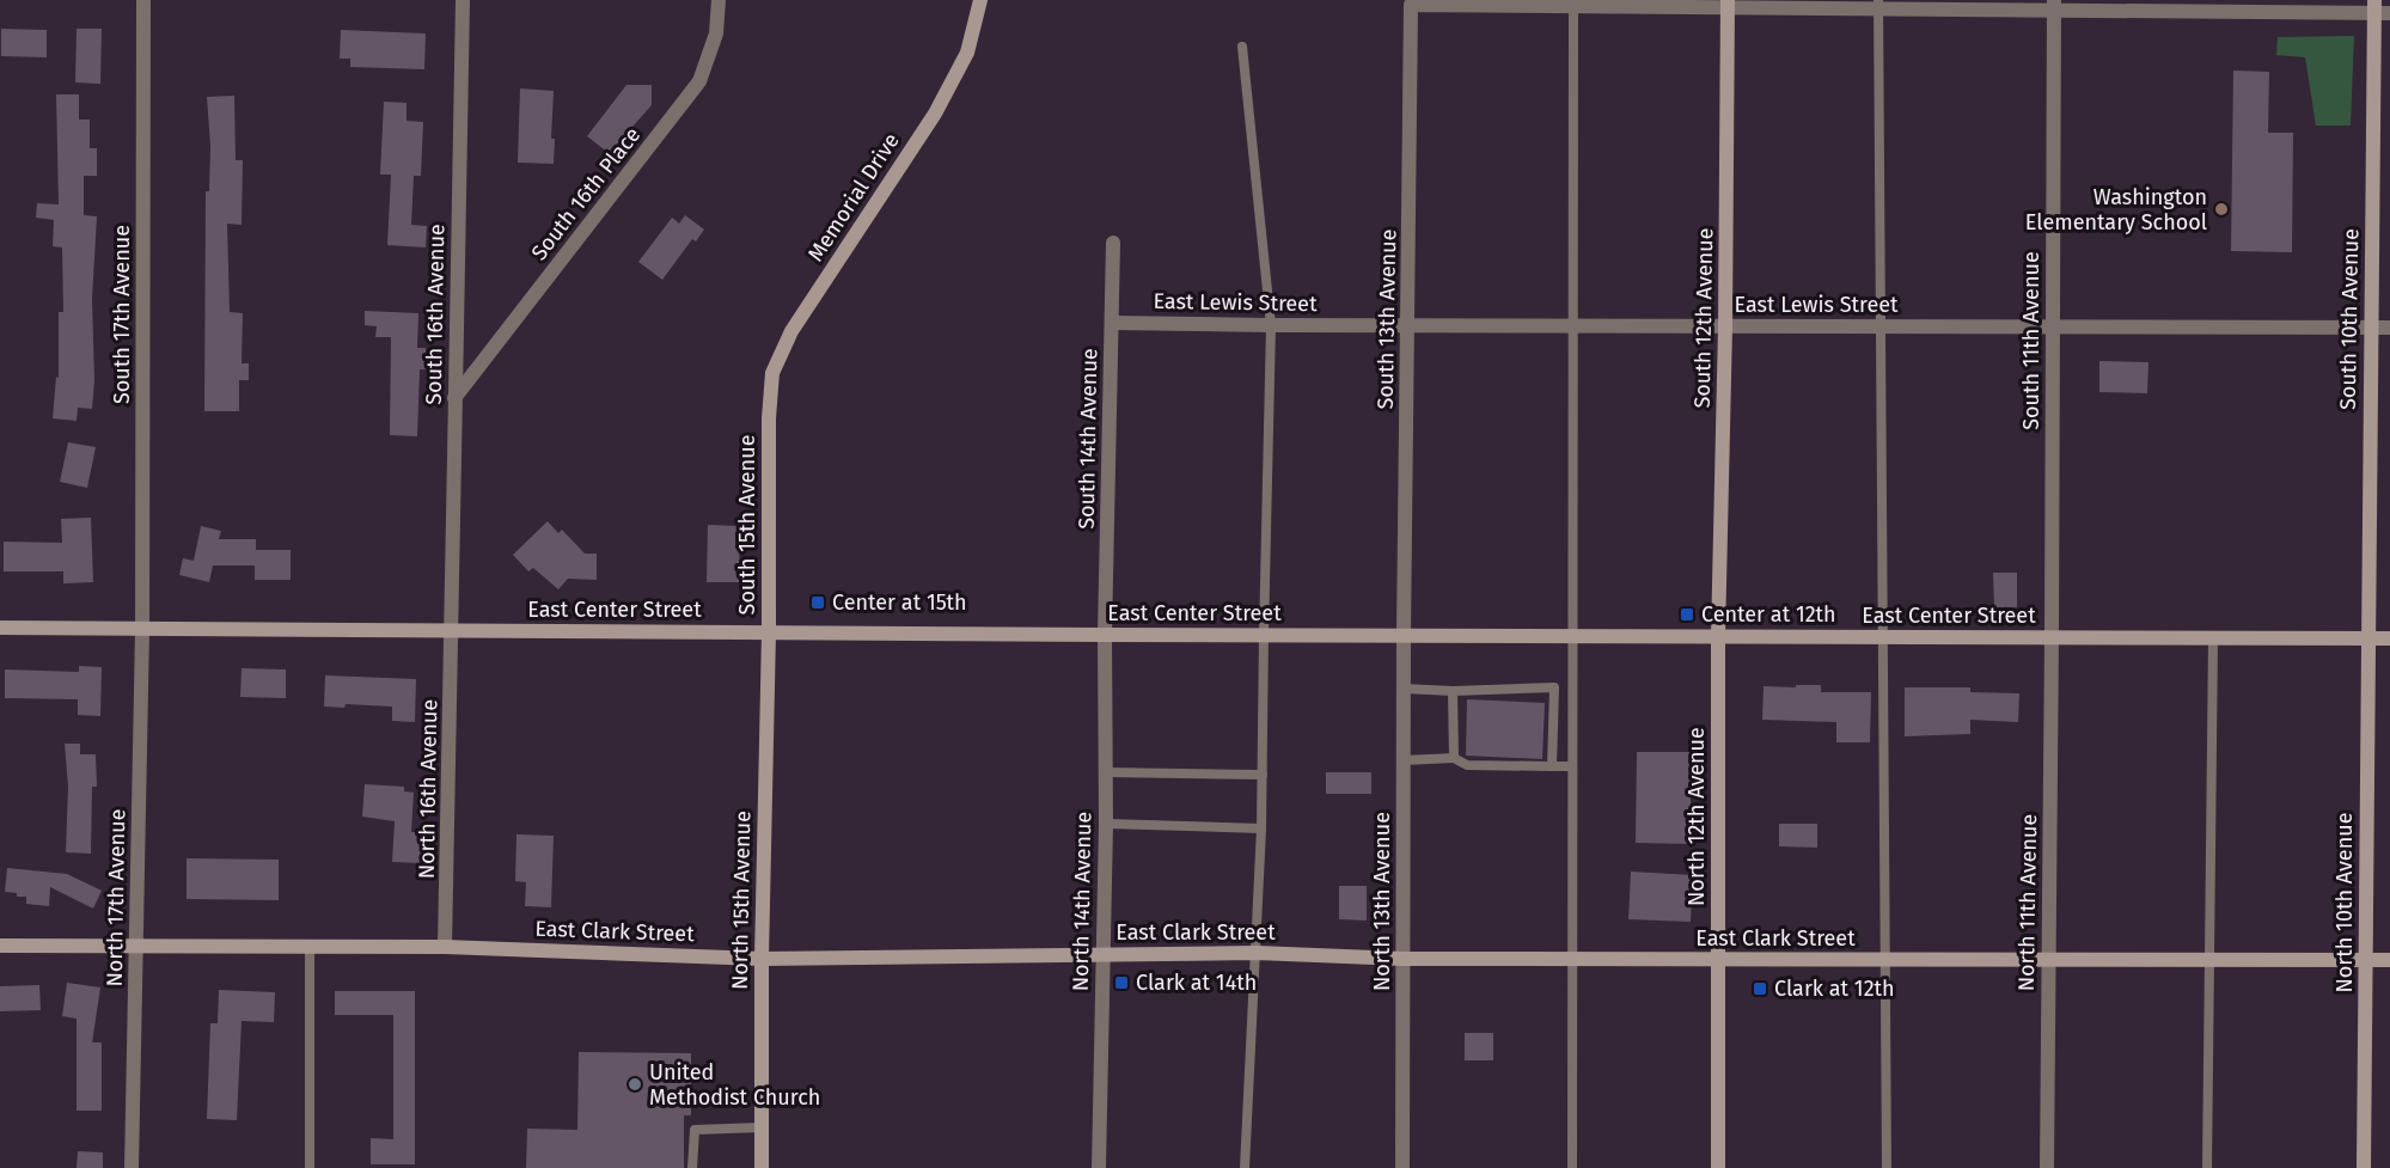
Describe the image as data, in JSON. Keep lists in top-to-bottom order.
{
  "streets": {
    "main road": [
      "Memorial Drive",
      "South 12th Avenue",
      "South 10th Avenue",
      "South 15th Avenue",
      "East Center Street",
      "North 12th Avenue",
      "North 15th Avenue",
      "North 10th Avenue",
      "East Clark Street"
    ],
    "street": [
      "South 16th Place",
      "East Lewis Street",
      "South 17th Avenue",
      "South 16th Avenue",
      "South 13th Avenue",
      "South 11th Avenue",
      "South 14th Avenue",
      "North 16th Avenue",
      "North 17th Avenue",
      "North 14th Avenue",
      "North 13th Avenue",
      "North 11th Avenue"
    ]
  },
  "crossings": [
    ["South 16th Place", "South 16th Avenue"],
    ["Memorial Drive", "South 15th Avenue"],
    ["East Lewis Street", "South 12th Avenue"],
    ["East Lewis Street", "South 13th Avenue"],
    ["East Lewis Street", "South 10th Avenue"],
    ["East Lewis Street", "South 11th Avenue"],
    ["East Lewis Street", "South 14th Avenue"],
    ["South 17th Avenue", "East Center Street"],
    ["South 17th Avenue", "North 17th Avenue"],
    ["South 16th Avenue", "East Center Street"],
    ["South 16th Avenue", "North 16th Avenue"],
    ["South 12th Avenue", "East Center Street"],
    ["South 12th Avenue", "North 12th Avenue"],
    ["South 13th Avenue", "East Center Street"],
    ["South 13th Avenue", "North 13th Avenue"],
    ["South 10th Avenue", "East Center Street"],
    ["South 10th Avenue", "North 10th Avenue"],
    ["South 11th Avenue", "East Center Street"],
    ["South 11th Avenue", "North 11th Avenue"],
    ["South 14th Avenue", "East Center Street"],
    ["South 14th Avenue", "North 14th Avenue"],
    ["South 15th Avenue", "East Center Street"],
    ["South 15th Avenue", "North 15th Avenue"],
    ["East Center Street", "North 16th Avenue"],
    ["East Center Street", "North 12th Avenue"],
    ["East Center Street", "North 17th Avenue"],
    ["East Center Street", "North 15th Avenue"],
    ["East Center Street", "North 14th Avenue"],
    ["East Center Street", "North 13th Avenue"],
    ["East Center Street", "North 11th Avenue"],
    ["East Center Street", "North 10th Avenue"],
    ["North 16th Avenue", "East Clark Street"],
    ["North 12th Avenue", "East Clark Street"],
    ["North 17th Avenue", "East Clark Street"],
    ["North 15th Avenue", "East Clark Street"],
    ["North 14th Avenue", "East Clark Street"],
    ["North 13th Avenue", "East Clark Street"],
    ["North 11th Avenue", "East Clark Street"],
    ["North 10th Avenue", "East Clark Street"]
  ],
  "places": {
    "other": ["Washington Elementary School", "United Methodist Church"],
    "transit": [
      "Center at 15th",
      "Center at 12th",
      "Clark at 14th",
      "Clark at 12th"
    ]
  }
}
